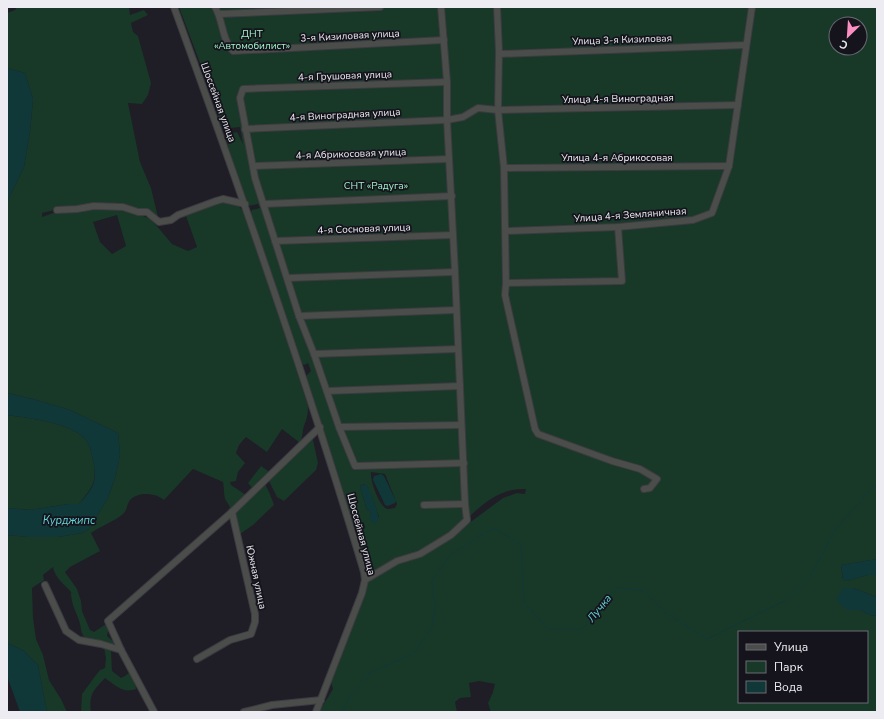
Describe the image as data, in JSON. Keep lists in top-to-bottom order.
{
  "streets": {
    "street": [
      "3-я Кизиловая улица",
      "Улица 3-я Кизиловая",
      "4-я Грушовая улица",
      "Улица 4-я Виноградная",
      "Шоссейная улица",
      "4-я Виноградная улица",
      "4-я Абрикосовая улица",
      "Улица 4-я Абрикосовая",
      "Улица 4-я Земляничная",
      "4-я Сосновая улица",
      "Южная улица"
    ]
  },
  "crossings": [
    ["Улица 3-я Кизиловая", "Улица 4-я Земляничная"],
    ["4-я Грушовая улица", "4-я Виноградная улица"],
    ["Улица 4-я Виноградная", "4-я Виноградная улица"],
    ["Улица 4-я Виноградная", "Улица 4-я Земляничная"],
    ["Улица 4-я Абрикосовая", "Улица 4-я Земляничная"]
  ],
  "water": ["Курджипс", "Лучка"],
  "parks": ["ДНТ «Автомобилист»", "СНТ «Радуга»"],
  "legend": ["Улица", "Парк", "Вода"],
  "north": "bottom left"
}
